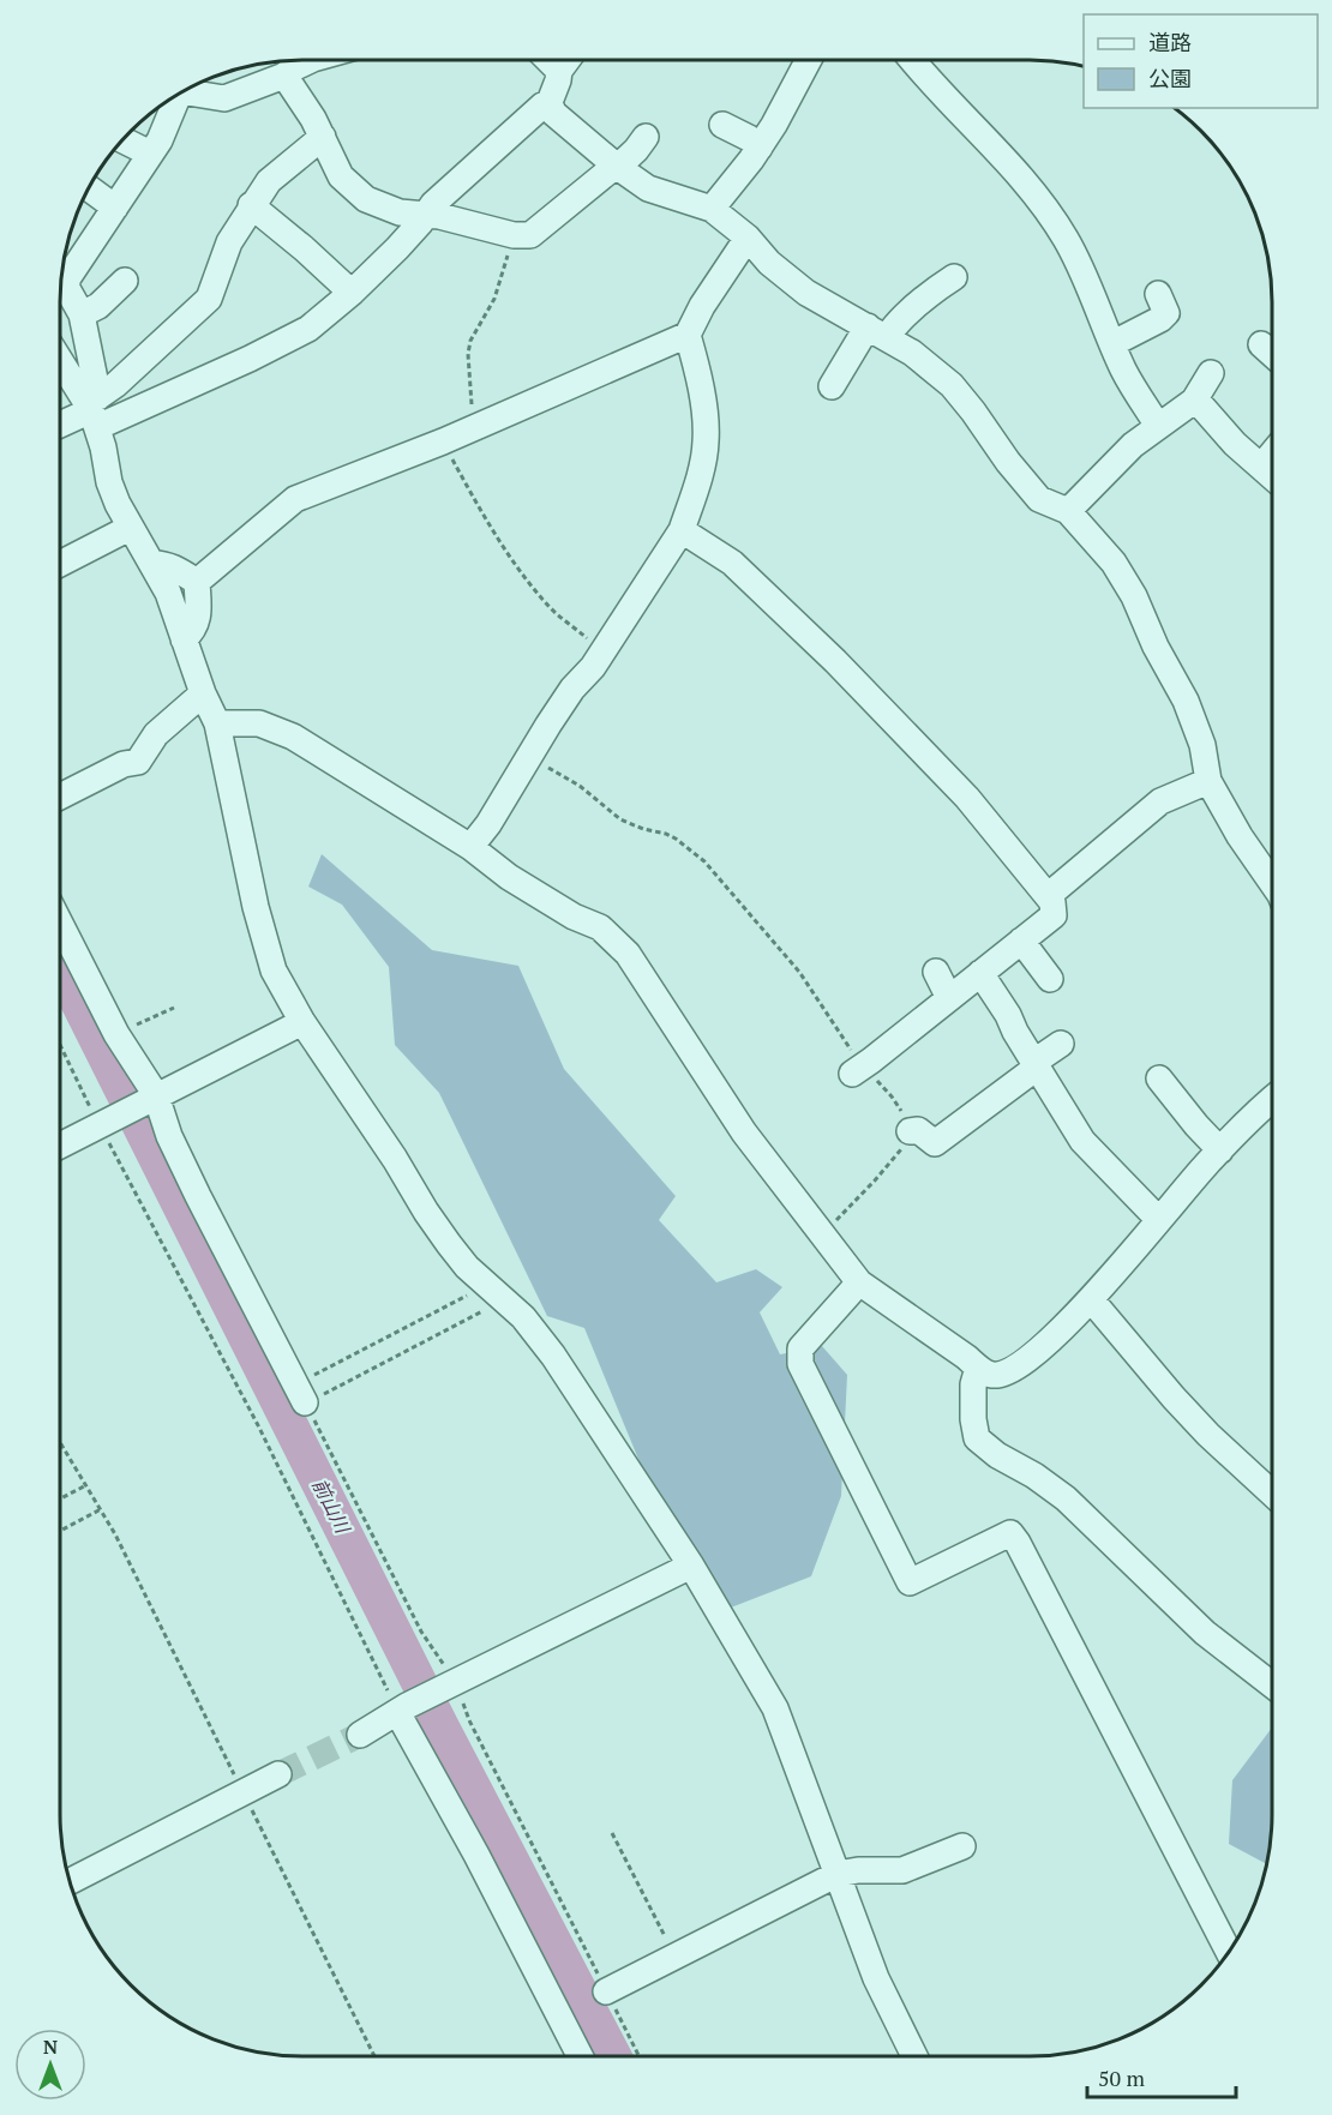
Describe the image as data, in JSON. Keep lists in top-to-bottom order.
{
  "water": ["前山川"],
  "legend": ["道路", "公園"],
  "scale_bar": "50 m",
  "north": "top"
}
